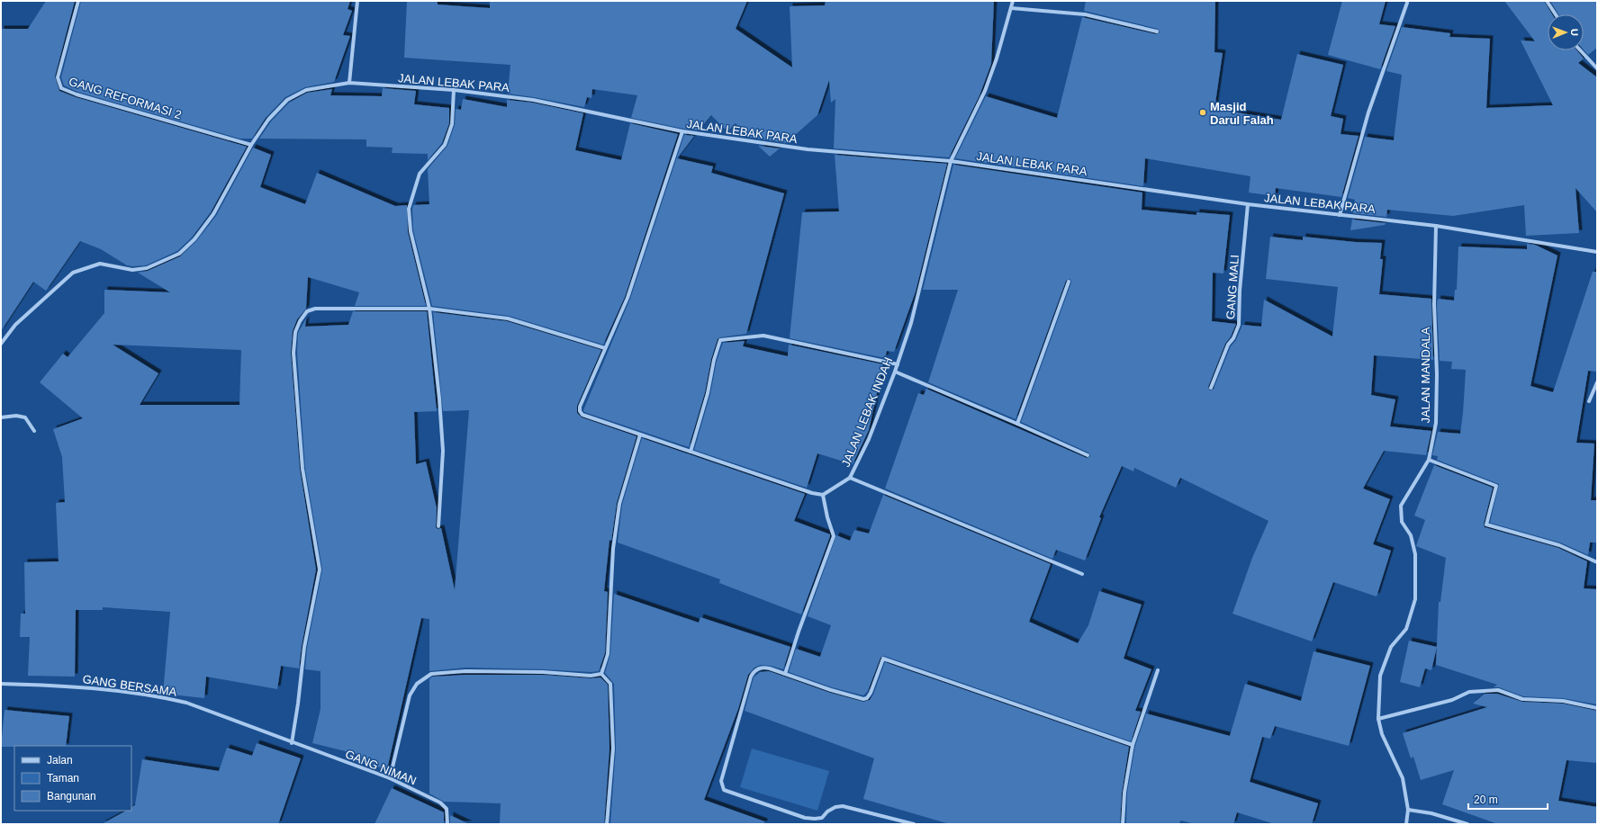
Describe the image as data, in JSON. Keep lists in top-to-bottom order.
{
  "streets": {
    "street": [
      "JALAN LEBAK PARA",
      "GANG REFORMASI 2",
      "GANG MALI",
      "JALAN MANDALA",
      "JALAN LEBAK INDAH",
      "GANG BERSAMA",
      "GANG NIMAN"
    ]
  },
  "crossings": [
    ["JALAN LEBAK PARA", "GANG REFORMASI 2"],
    ["JALAN LEBAK PARA", "GANG MALI"],
    ["JALAN LEBAK PARA", "JALAN MANDALA"],
    ["JALAN LEBAK PARA", "JALAN LEBAK INDAH"],
    ["GANG BERSAMA", "GANG NIMAN"]
  ],
  "places": ["Masjid Darul Falah"],
  "legend": ["Jalan", "Taman", "Bangunan"],
  "scale_bar": "20 m",
  "north": "right"
}
